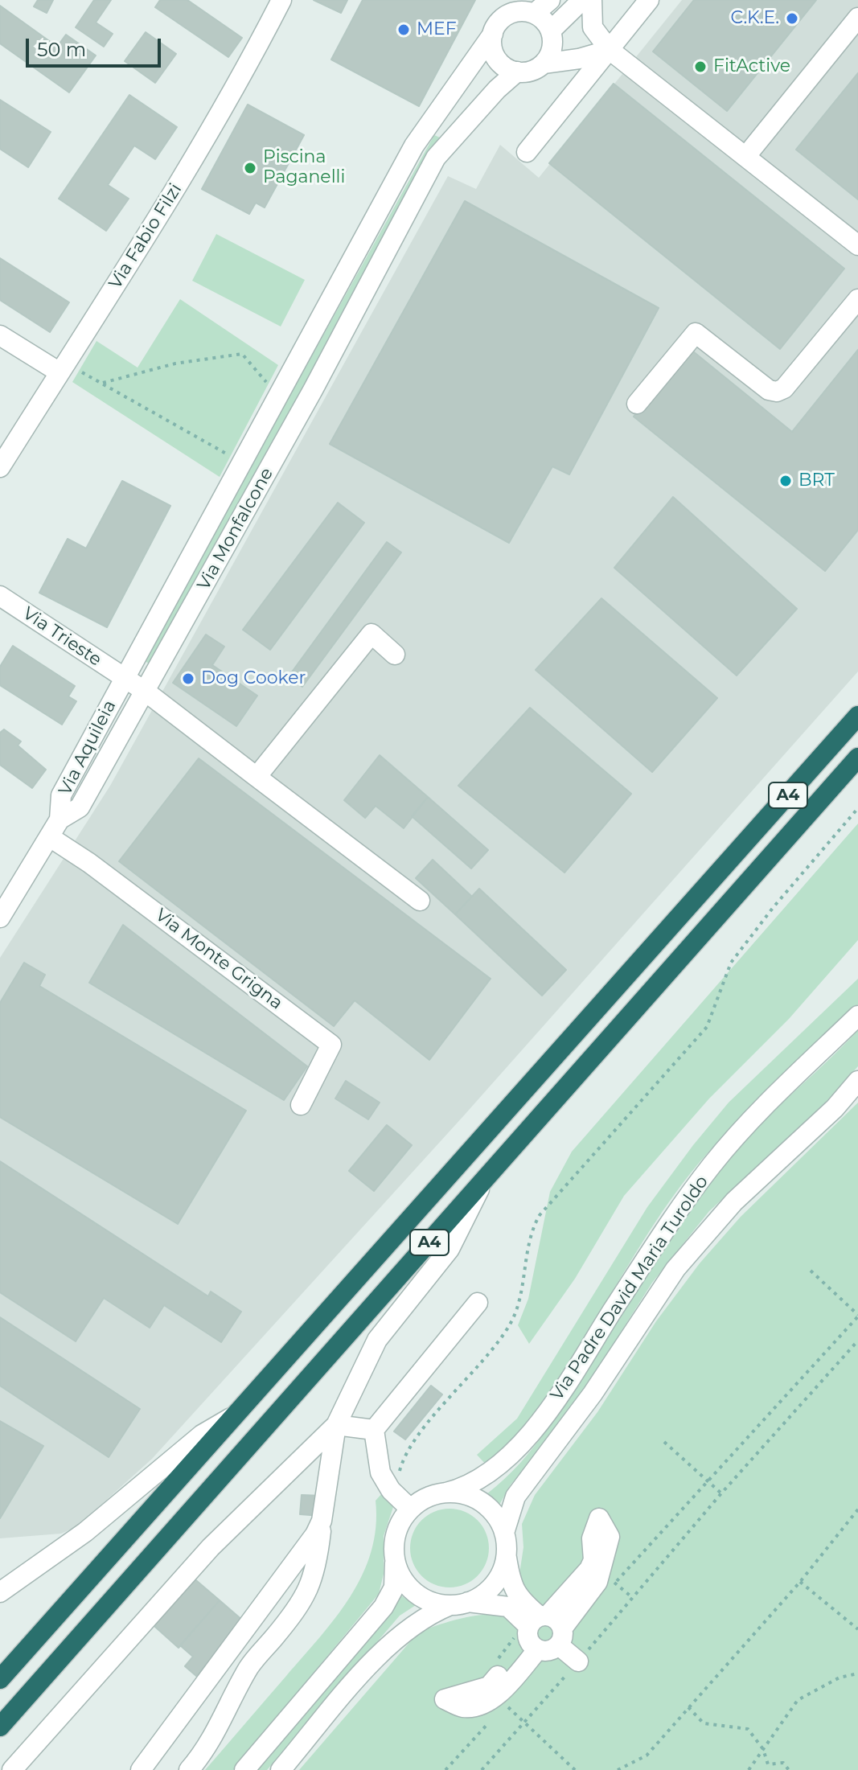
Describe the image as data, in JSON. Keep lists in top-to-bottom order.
{
  "streets": {
    "highway": ["A4"],
    "street": [
      "Via Fabio Filzi",
      "Via Monfalcone",
      "Via Trieste",
      "Via Aquileia",
      "Via Monte Grigna",
      "Via Padre David Maria Turoldo"
    ]
  },
  "crossings": [
    ["Via Monfalcone", "Via Trieste"],
    ["Via Monfalcone", "Via Aquileia"],
    ["Via Trieste", "Via Aquileia"],
    ["Via Aquileia", "Via Monte Grigna"]
  ],
  "places": [
    "C.K.E.",
    "MEF",
    "FitActive",
    "Piscina Paganelli",
    "BRT",
    "Dog Cooker"
  ],
  "scale_bar": "50 m"
}
